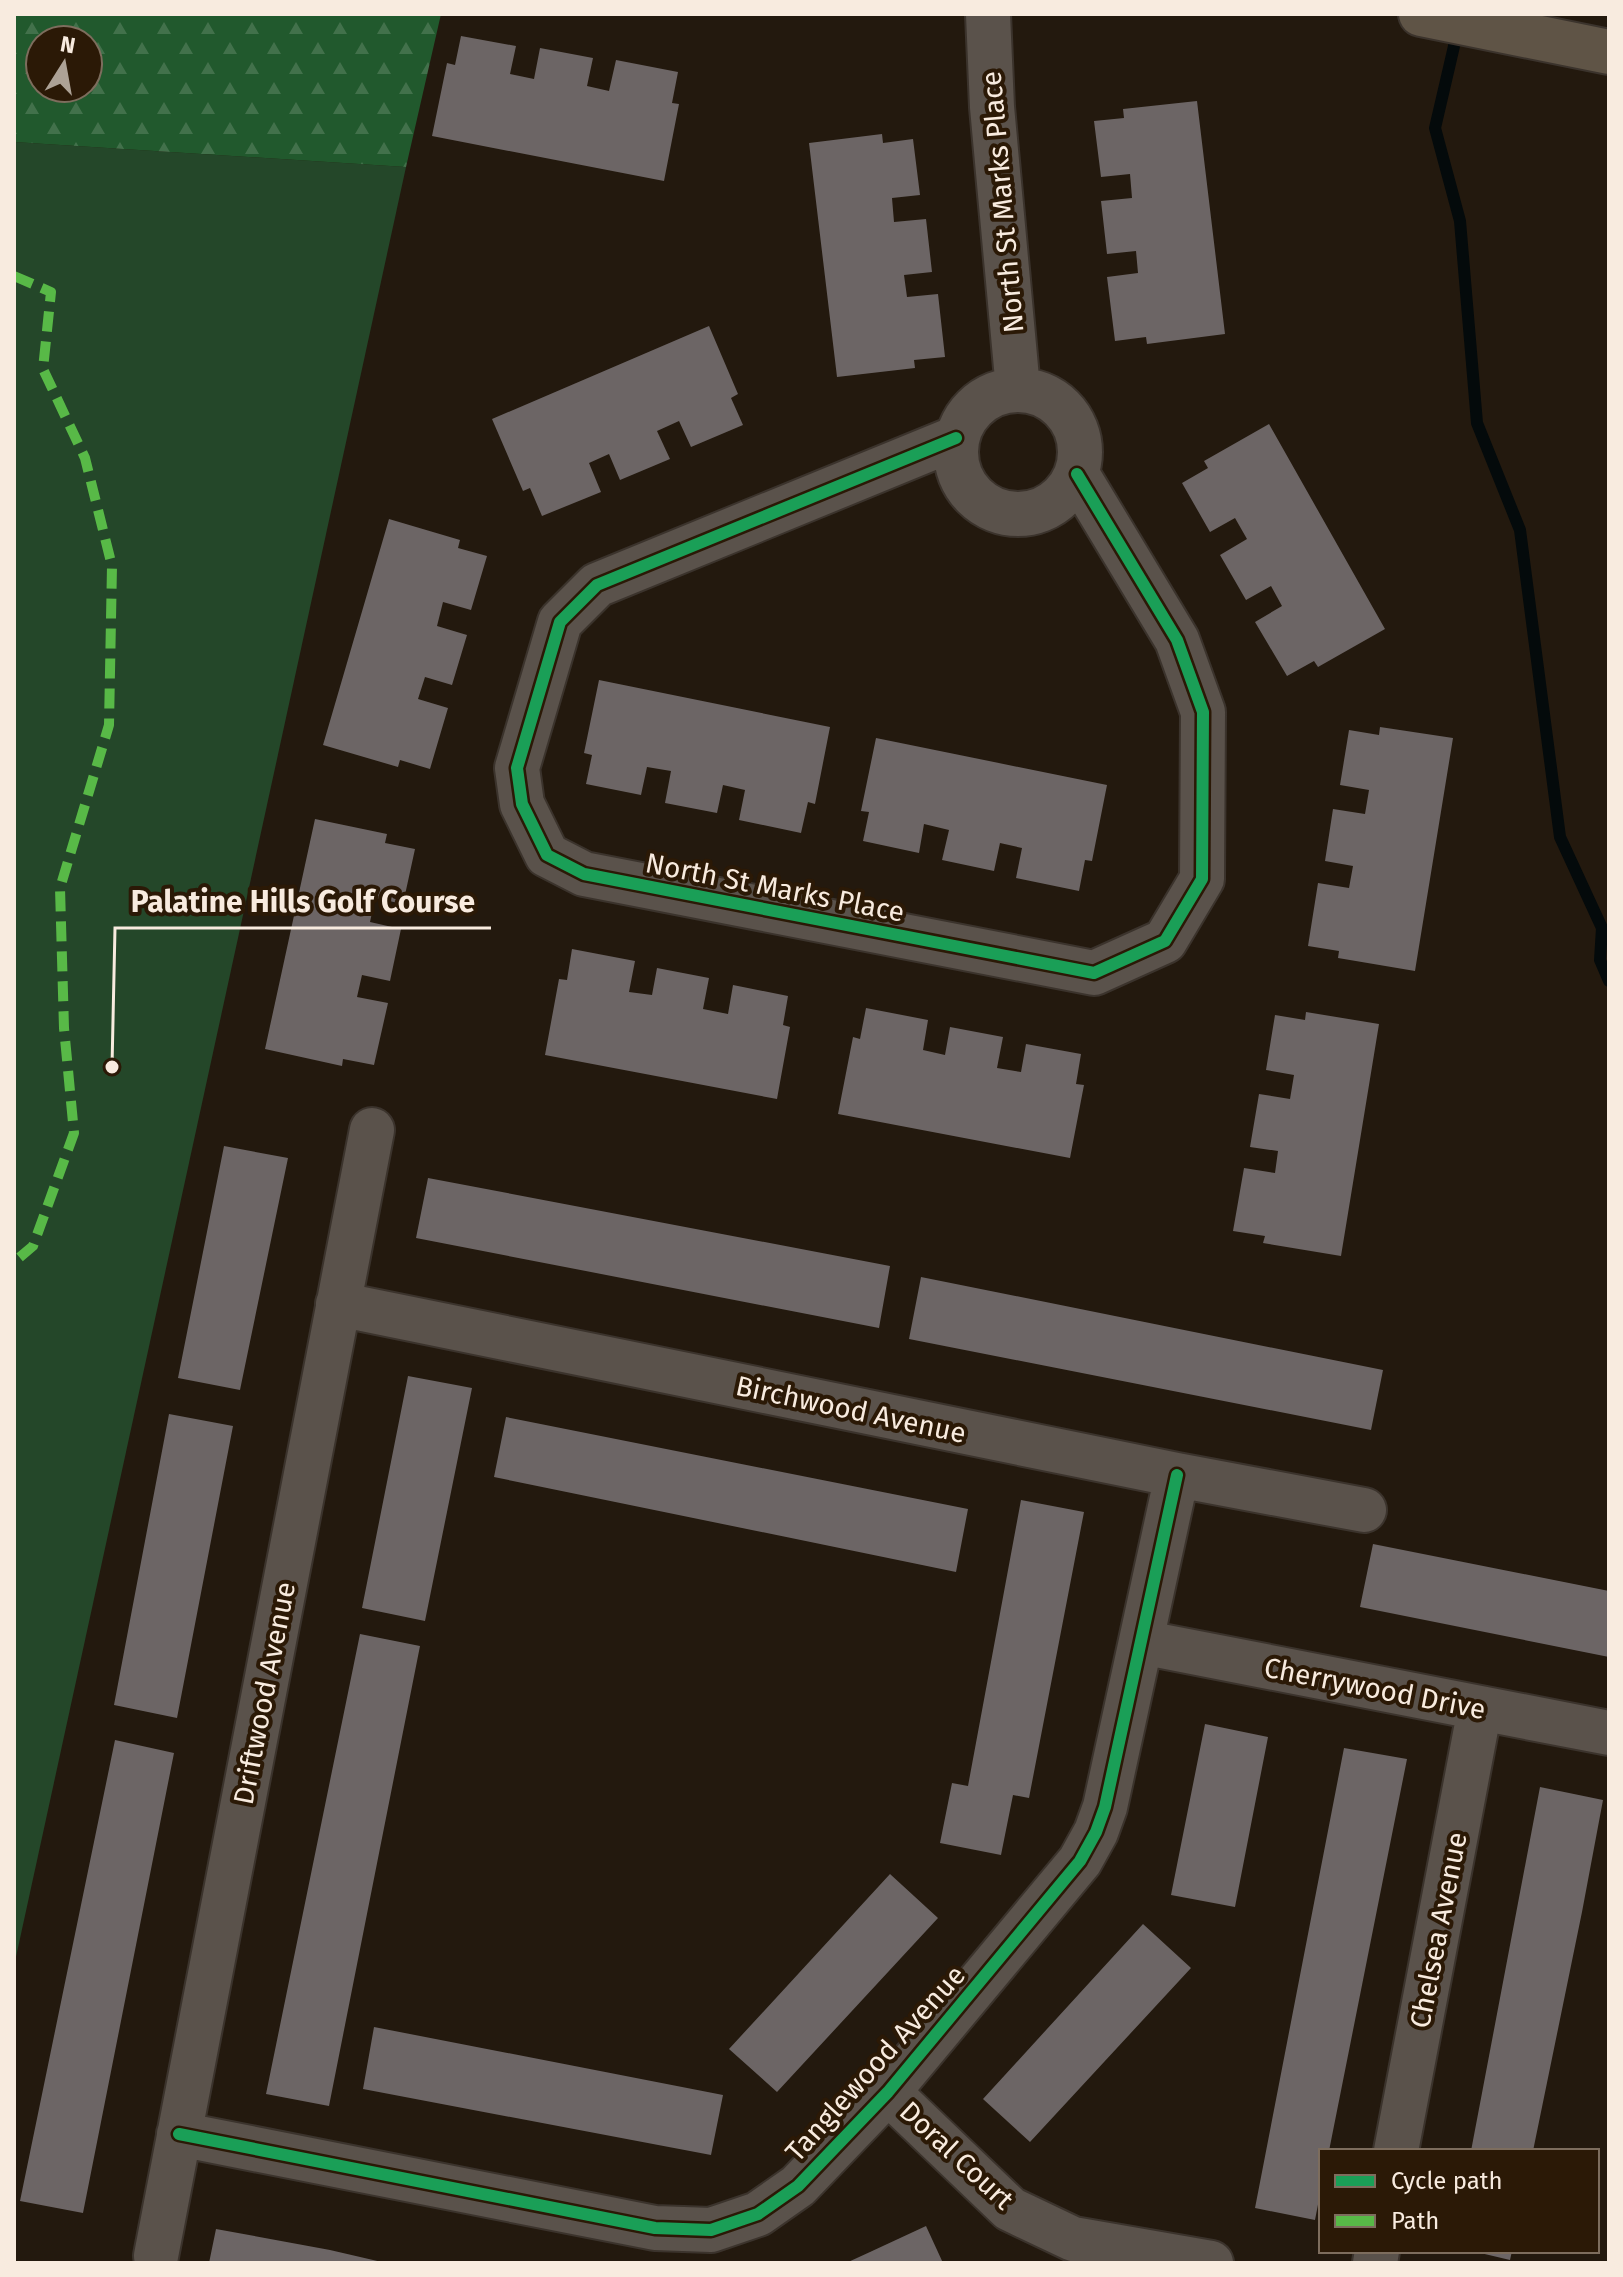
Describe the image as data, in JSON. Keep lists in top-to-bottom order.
{
  "streets": {
    "street": [
      "North St Marks Place",
      "Birchwood Avenue",
      "Cherrywood Drive",
      "Driftwood Avenue",
      "Chelsea Avenue",
      "Tanglewood Avenue",
      "Doral Court"
    ]
  },
  "crossings": [
    ["Birchwood Avenue", "Driftwood Avenue"],
    ["Birchwood Avenue", "Tanglewood Avenue"],
    ["Cherrywood Drive", "Chelsea Avenue"],
    ["Cherrywood Drive", "Tanglewood Avenue"],
    ["Driftwood Avenue", "Tanglewood Avenue"],
    ["Tanglewood Avenue", "Doral Court"]
  ],
  "places": ["Palatine Hills Golf Course"],
  "legend": ["Cycle path", "Path"],
  "north": "top"
}
